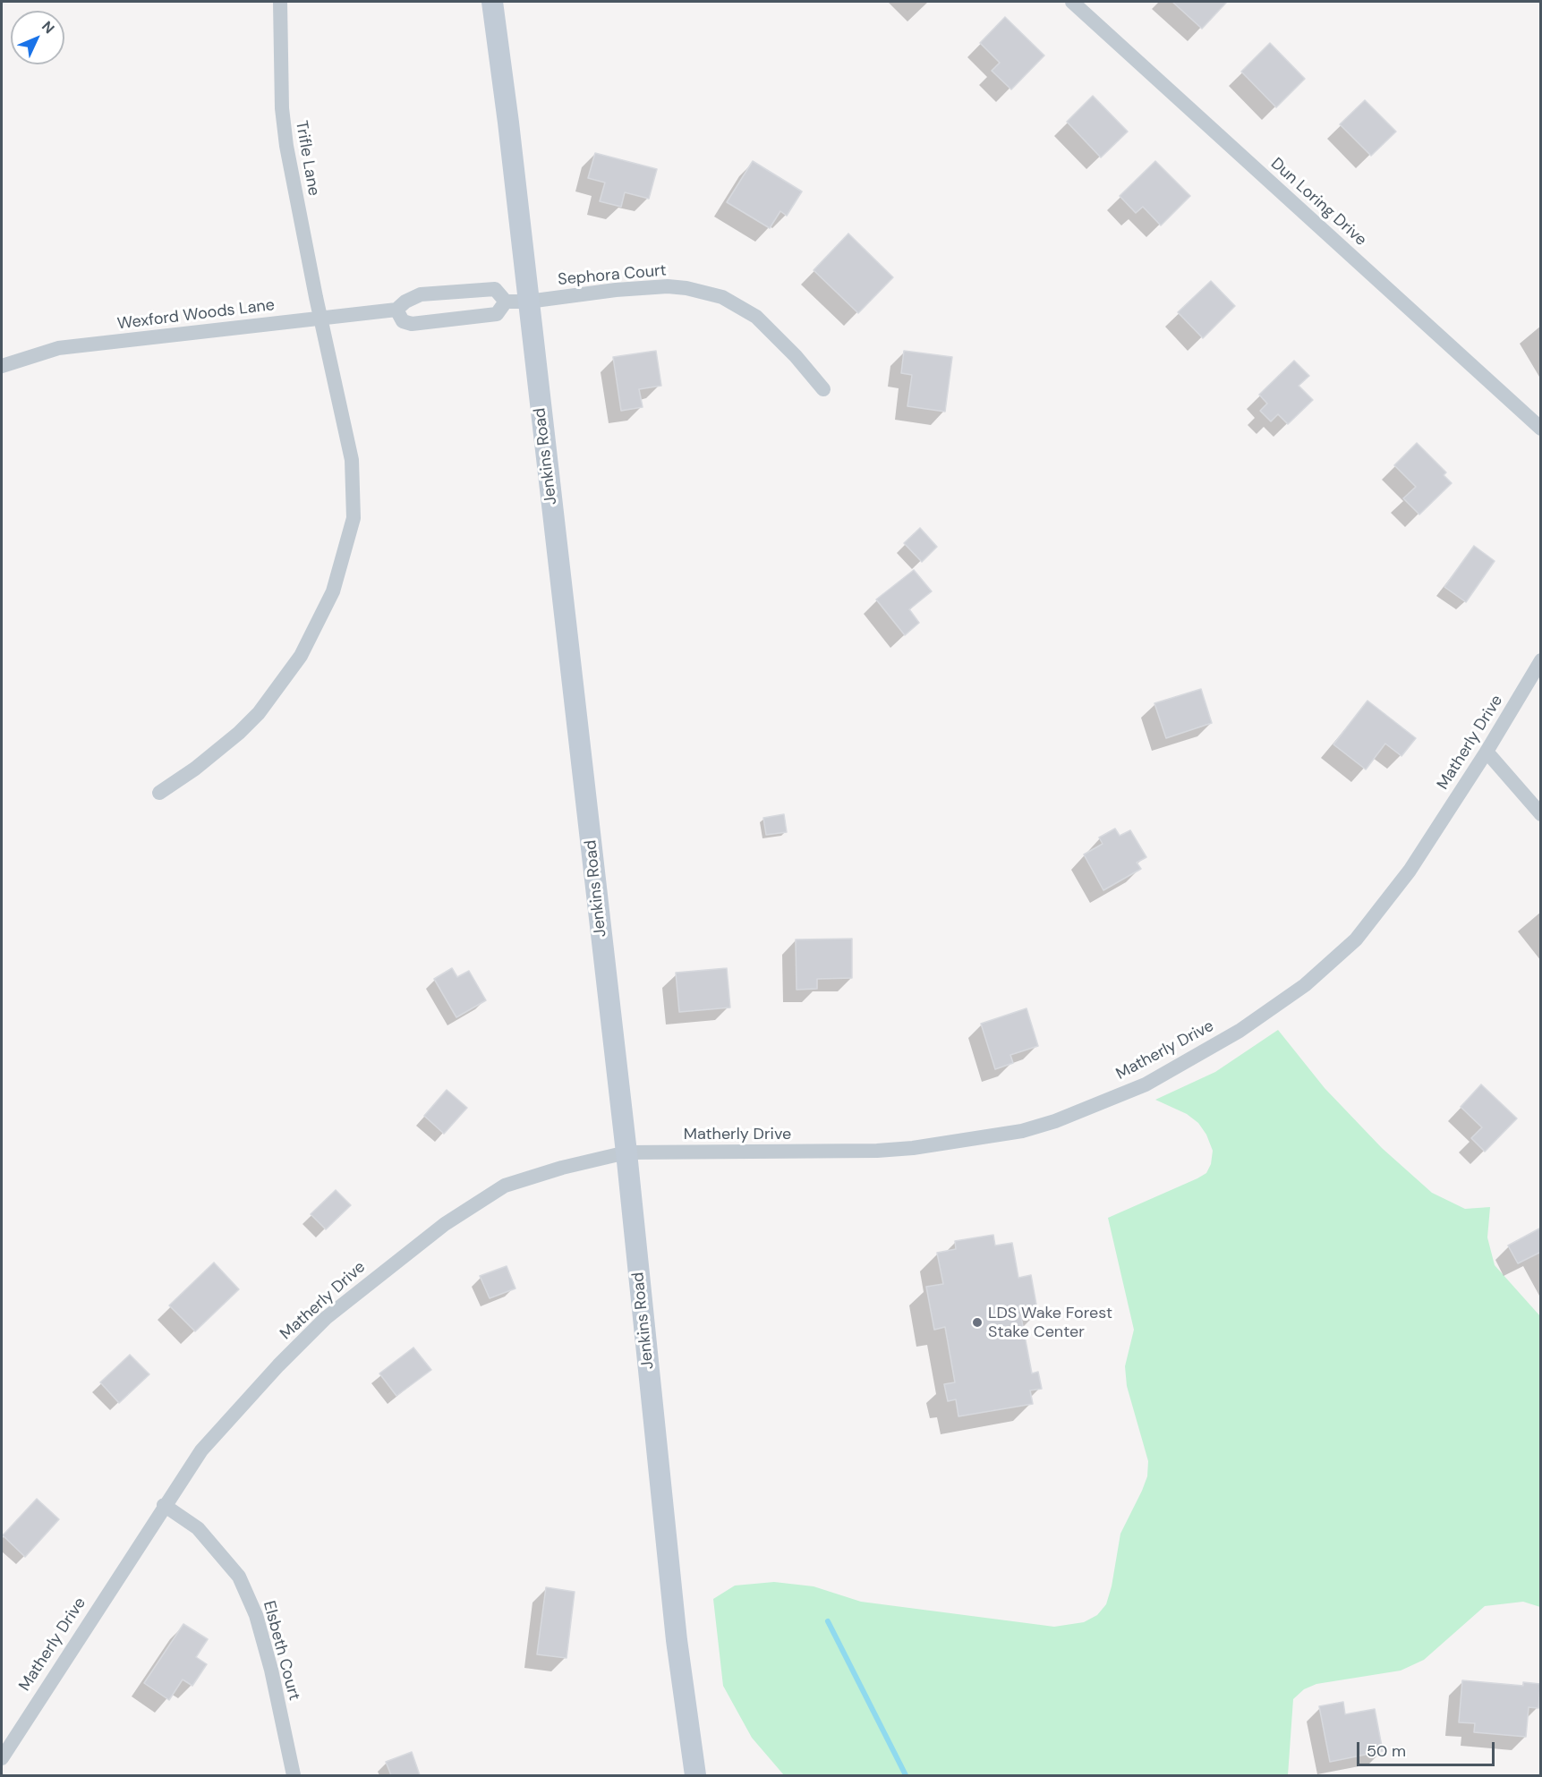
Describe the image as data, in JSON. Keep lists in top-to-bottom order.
{
  "streets": {
    "street": [
      "Trifle Lane",
      "Dun Loring Drive",
      "Sephora Court",
      "Wexford Woods Lane",
      "Jenkins Road",
      "Matherly Drive",
      "Elsbeth Court"
    ]
  },
  "crossings": [
    ["Trifle Lane", "Wexford Woods Lane"],
    ["Sephora Court", "Wexford Woods Lane"],
    ["Sephora Court", "Jenkins Road"],
    ["Wexford Woods Lane", "Jenkins Road"],
    ["Jenkins Road", "Matherly Drive"],
    ["Matherly Drive", "Elsbeth Court"]
  ],
  "places": ["LDS Wake Forest Stake Center"],
  "scale_bar": "50 m",
  "north": "top right"
}
